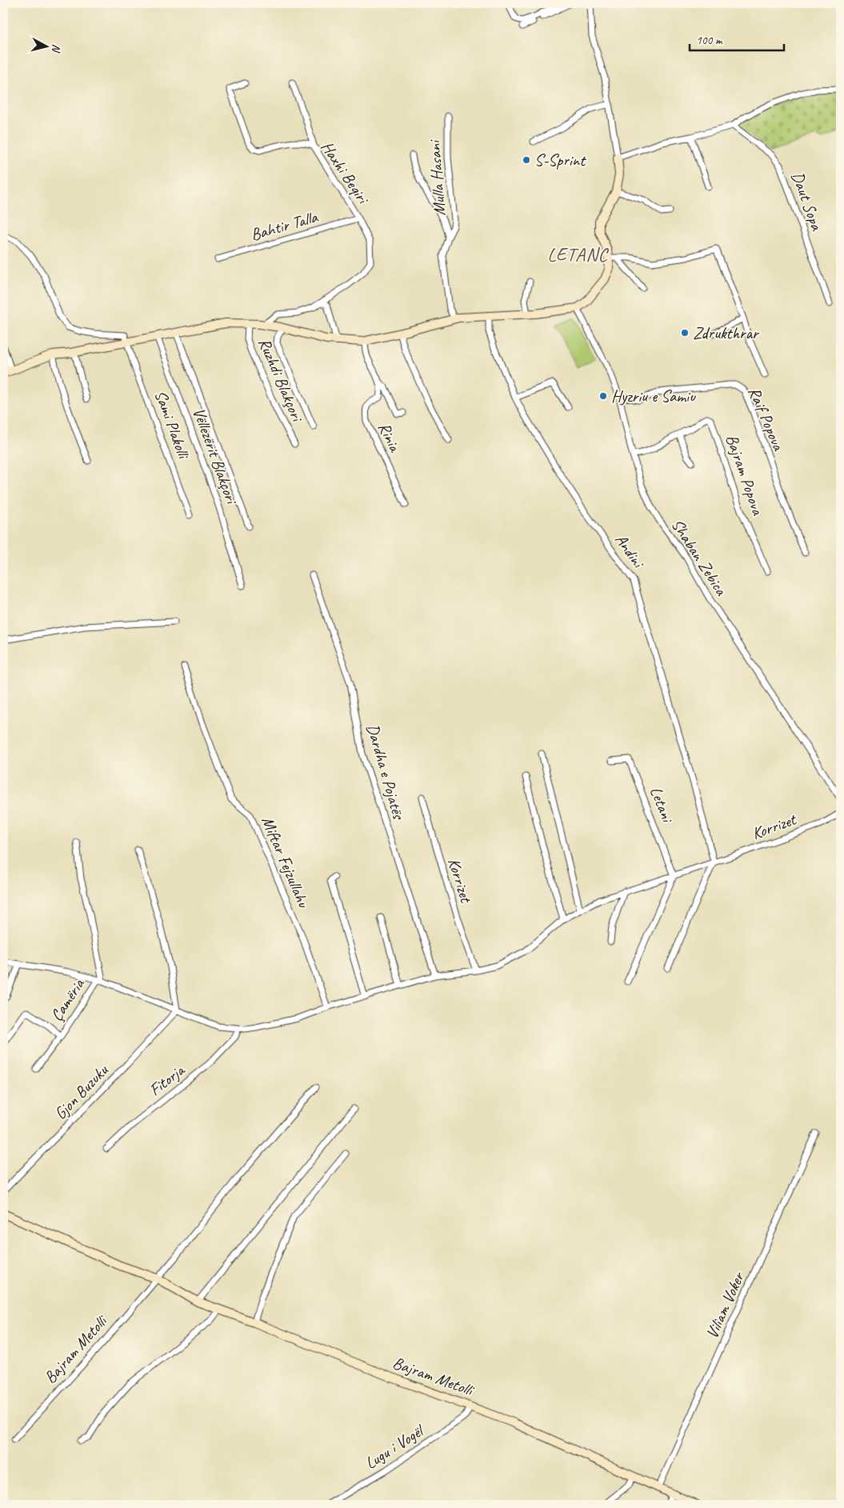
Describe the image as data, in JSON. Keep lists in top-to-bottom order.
{
  "streets": {
    "street": [
      "Haxhi Beqiri",
      "Mulla Hasani",
      "Daut Sopa",
      "Bahtir Talla",
      "Ruzhdi Blakçori",
      "Raif Popova",
      "Sami Plakolli",
      "Rinia",
      "Vëllezërit Blakçori",
      "Bajram Popova",
      "Andini",
      "Shaban Zebica",
      "Dardha e Pojatës",
      "Letani",
      "Korrizet",
      "Miftar Fejzullahu",
      "Çamëria",
      "Fitorja",
      "Gjon Buzuku",
      "Viliam Voker",
      "Bajram Metolli",
      "Lugu i Vogël"
    ]
  },
  "crossings": [
    ["Haxhi Beqiri", "Bahtir Talla"],
    ["Raif Popova", "Shaban Zebica"],
    ["Bajram Popova", "Shaban Zebica"],
    ["Andini", "Korrizet"],
    ["Dardha e Pojatës", "Korrizet"],
    ["Letani", "Korrizet"],
    ["Viliam Voker", "Bajram Metolli"],
    ["Bajram Metolli", "Lugu i Vogël"]
  ],
  "districts": ["LETANC"],
  "places": ["S-Sprint", "Zdrukthrar", "Hyzriu e Samiu"],
  "scale_bar": "100 m",
  "north": "right"
}
